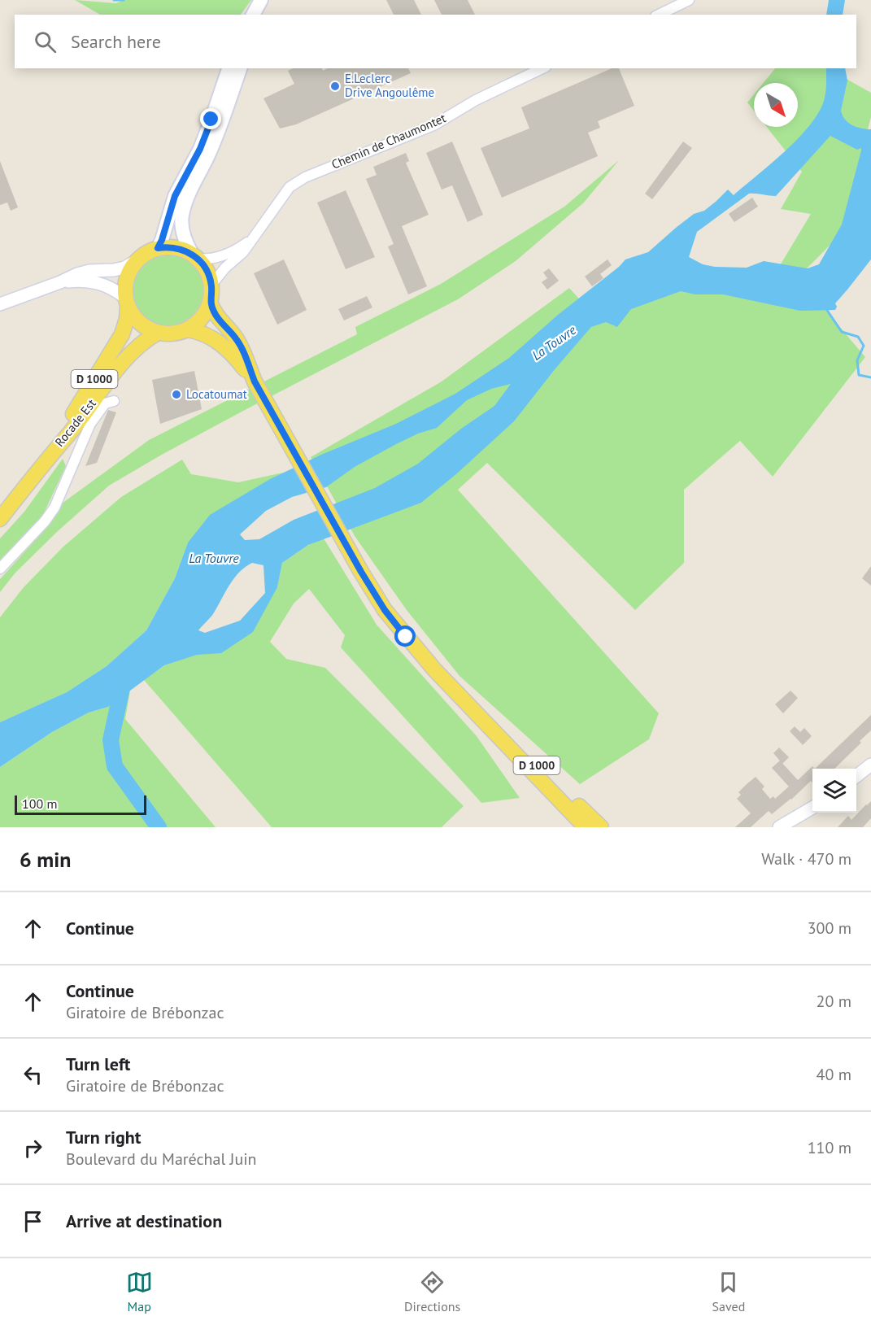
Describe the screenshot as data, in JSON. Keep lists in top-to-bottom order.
{
  "streets": {
    "main road": ["D 1000", "Rocade Est"],
    "street": ["Chemin de Chaumontet"]
  },
  "crossings": [
    ["Chemin de Chaumontet", "D 1000"],
    ["Chemin de Chaumontet", "Rocade Est"],
    ["D 1000", "Rocade Est"]
  ],
  "water": ["La Touvre"],
  "places": ["E.Leclerc Drive Angoulême", "Locatoumat"],
  "scale_bar": "100 m",
  "north": "bottom right",
  "page": {
    "search": "Search here",
    "scale": "100 m",
    "heading": ["6 min", "Walk · 470 m"],
    "list": [
      ["Continue", "300 m"],
      ["Continue", "Giratoire de Brébonzac", "20 m"],
      ["Turn left", "Giratoire de Brébonzac", "40 m"],
      ["Turn right", "Boulevard du Maréchal Juin", "110 m"],
      "Arrive at destination"
    ],
    "nav": ["Map", "Directions", "Saved"]
  }
}
